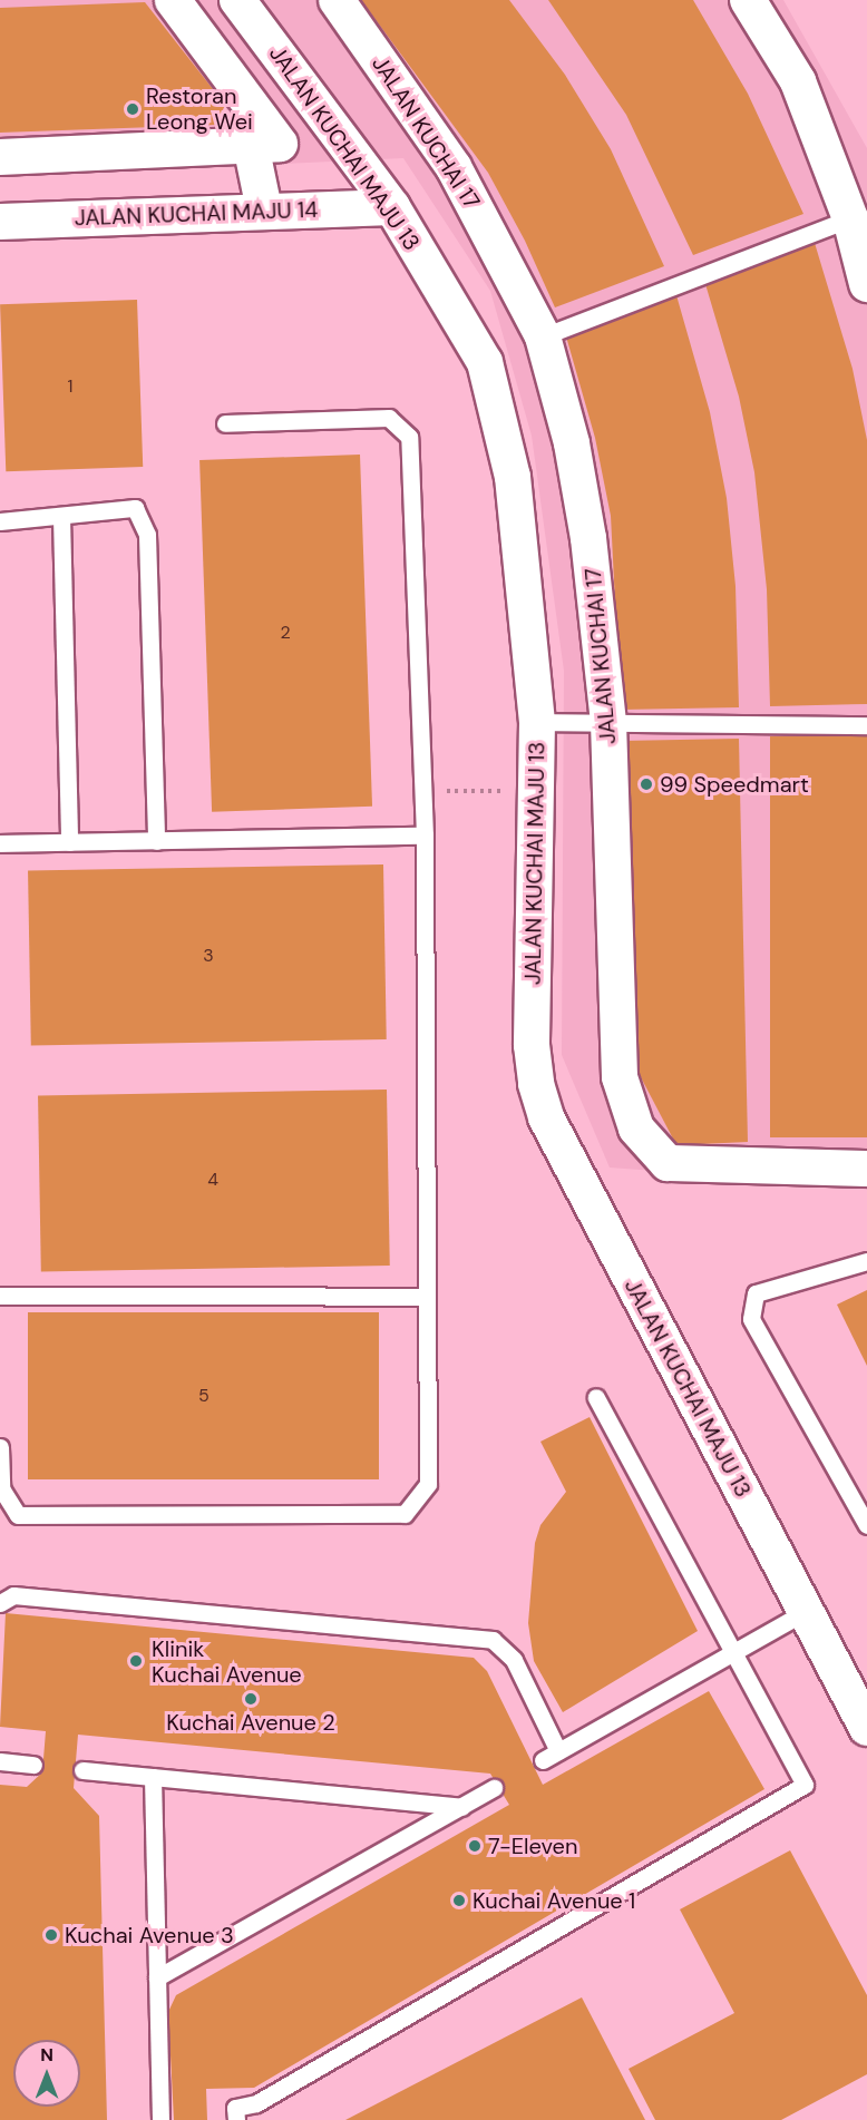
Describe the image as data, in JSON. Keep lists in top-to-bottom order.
{
  "streets": {
    "street": ["JALAN KUCHAI 17", "JALAN KUCHAI MAJU 13", "JALAN KUCHAI MAJU 14"]
  },
  "crossings": [
    ["JALAN KUCHAI MAJU 13", "JALAN KUCHAI MAJU 14"]
  ],
  "places": [
    "Restoran Leong Wei",
    "99 Speedmart",
    "Klinik Kuchai Avenue",
    "Kuchai Avenue 2",
    "7-Eleven",
    "Kuchai Avenue 1",
    "Kuchai Avenue 3"
  ],
  "house_numbers": [
    "1",
    "2",
    "3",
    "4",
    "5"
  ],
  "north": "top"
}
